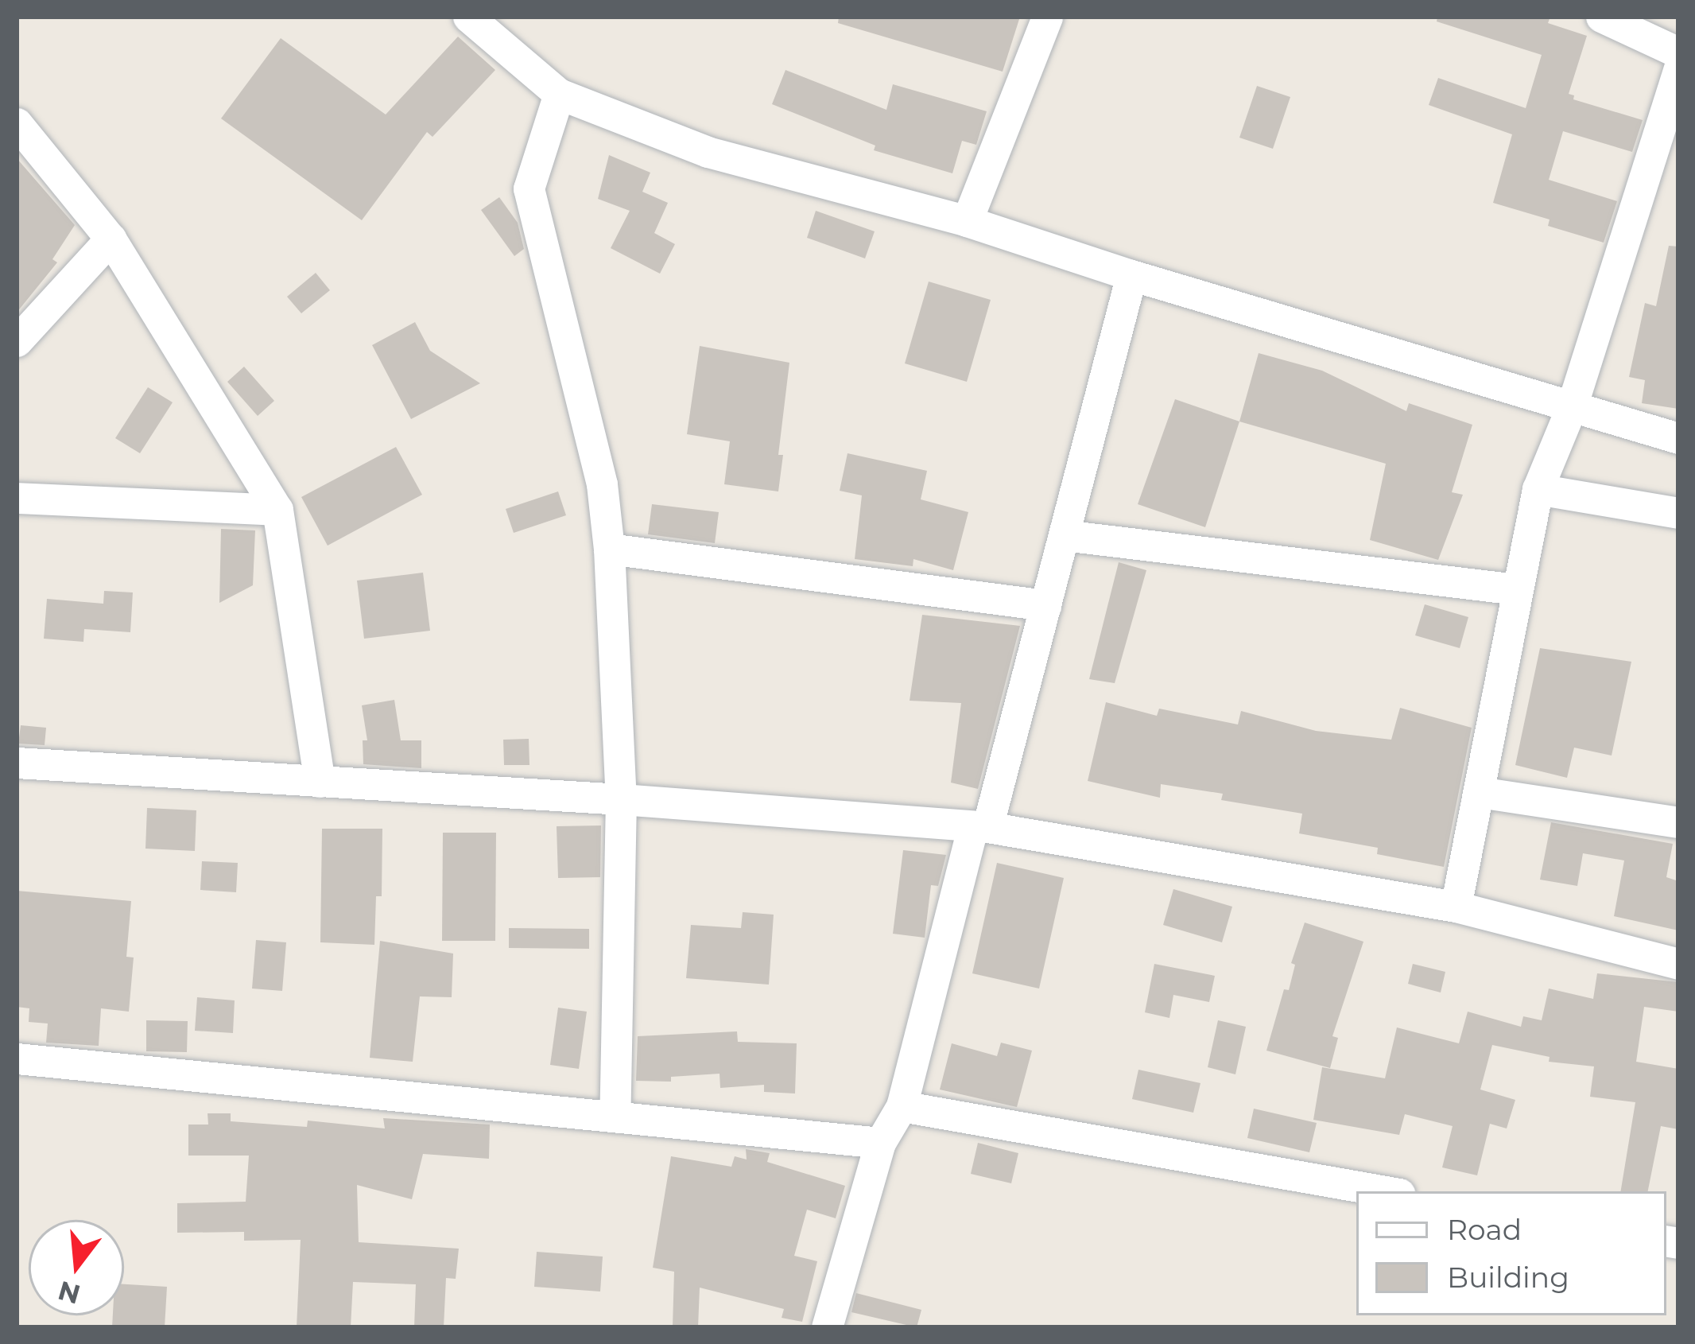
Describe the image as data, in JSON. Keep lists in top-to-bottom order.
{
  "legend": ["Road", "Building"],
  "north": "bottom"
}
